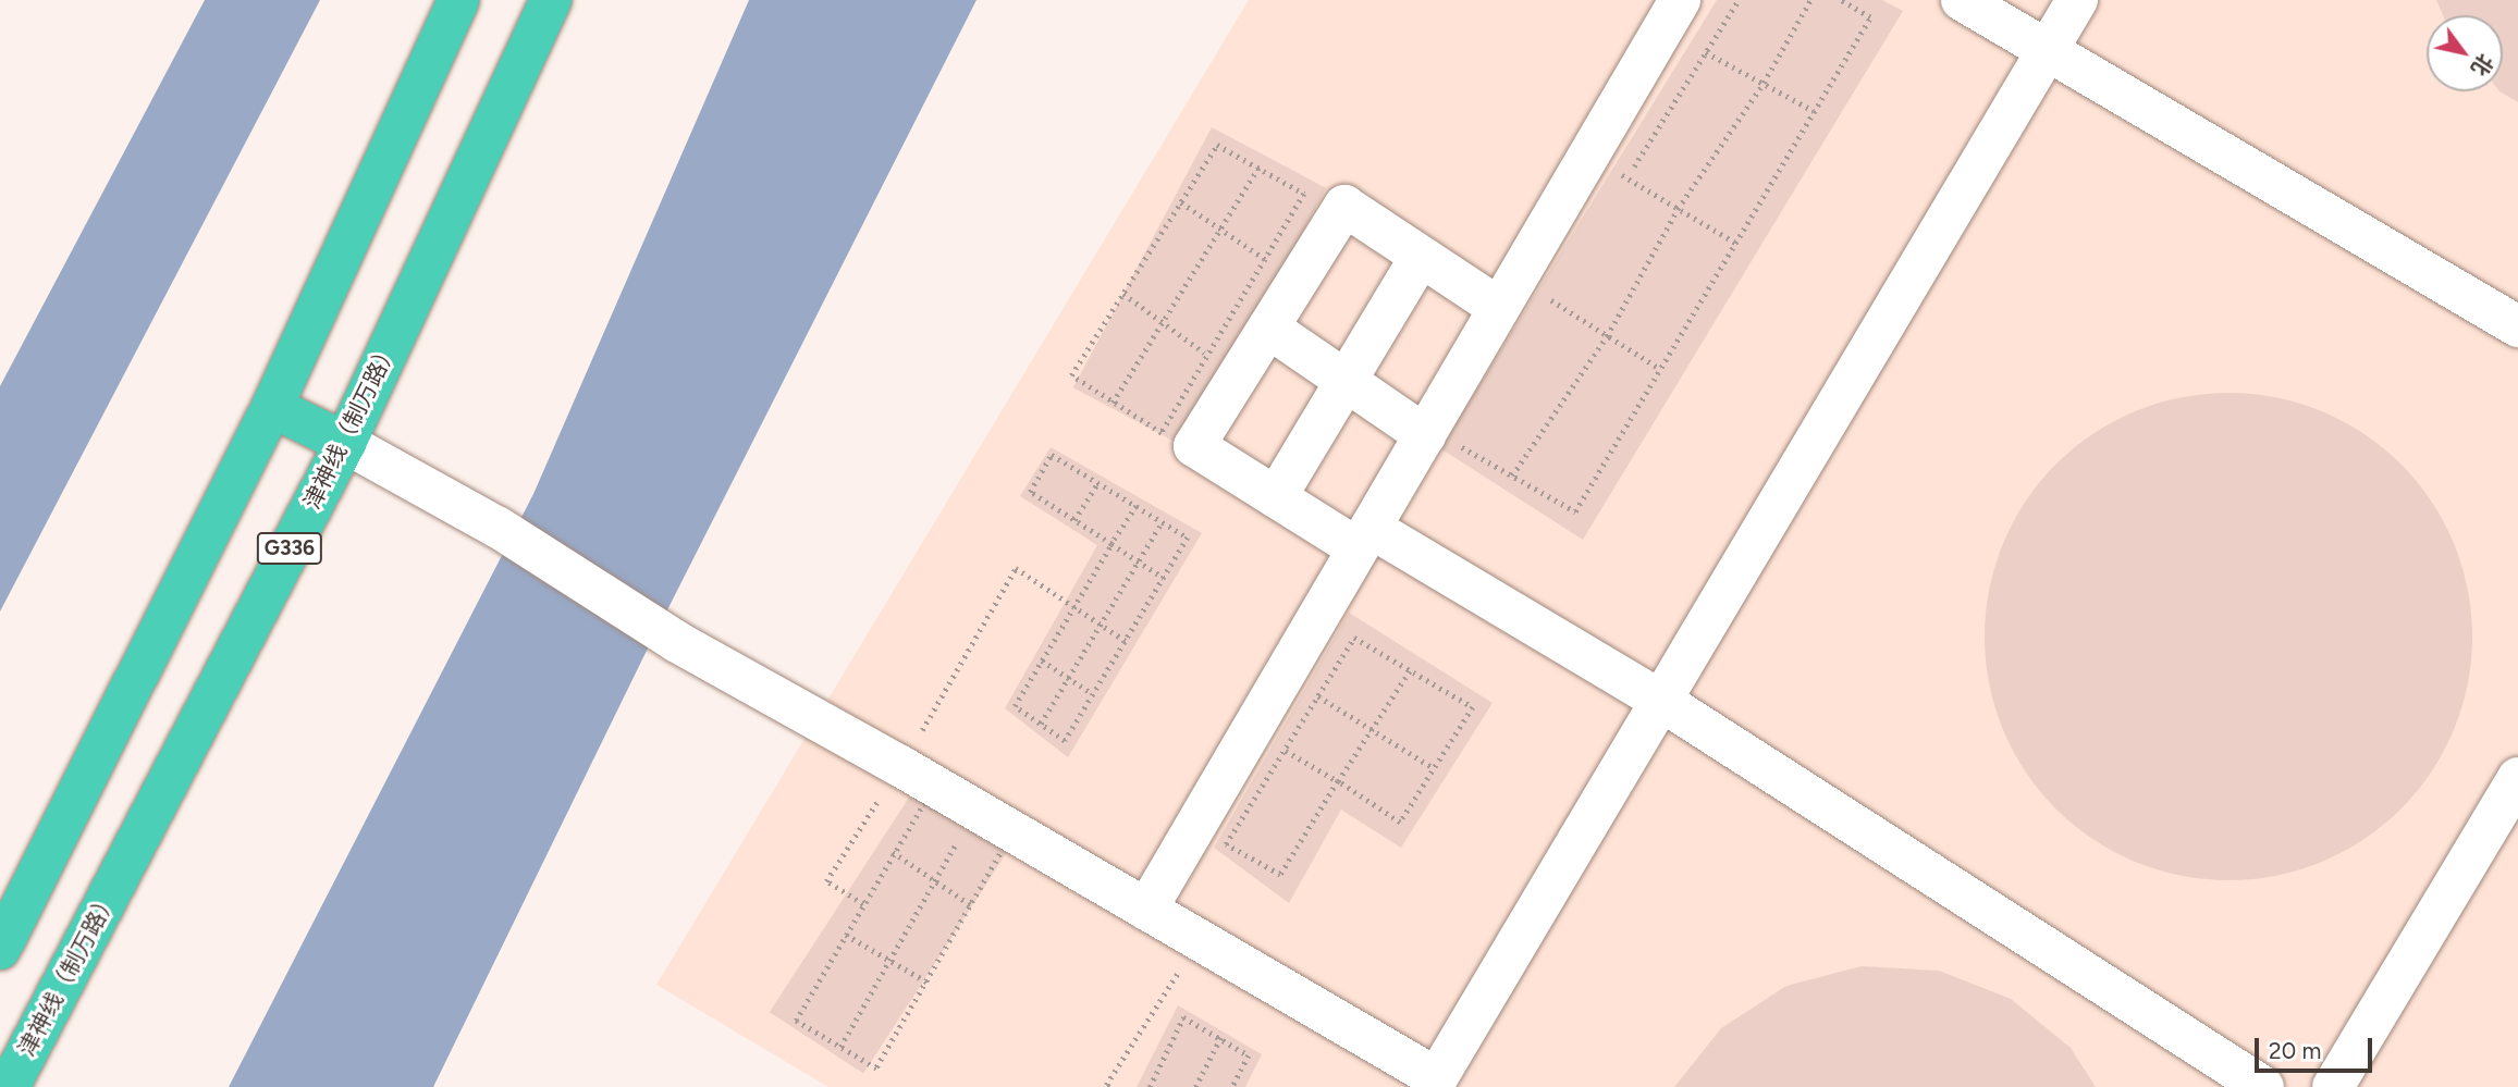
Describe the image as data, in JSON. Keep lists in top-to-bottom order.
{
  "streets": {
    "highway": ["津神线（制万路）", "G336"]
  },
  "scale_bar": "20 m",
  "north": "bottom right"
}
